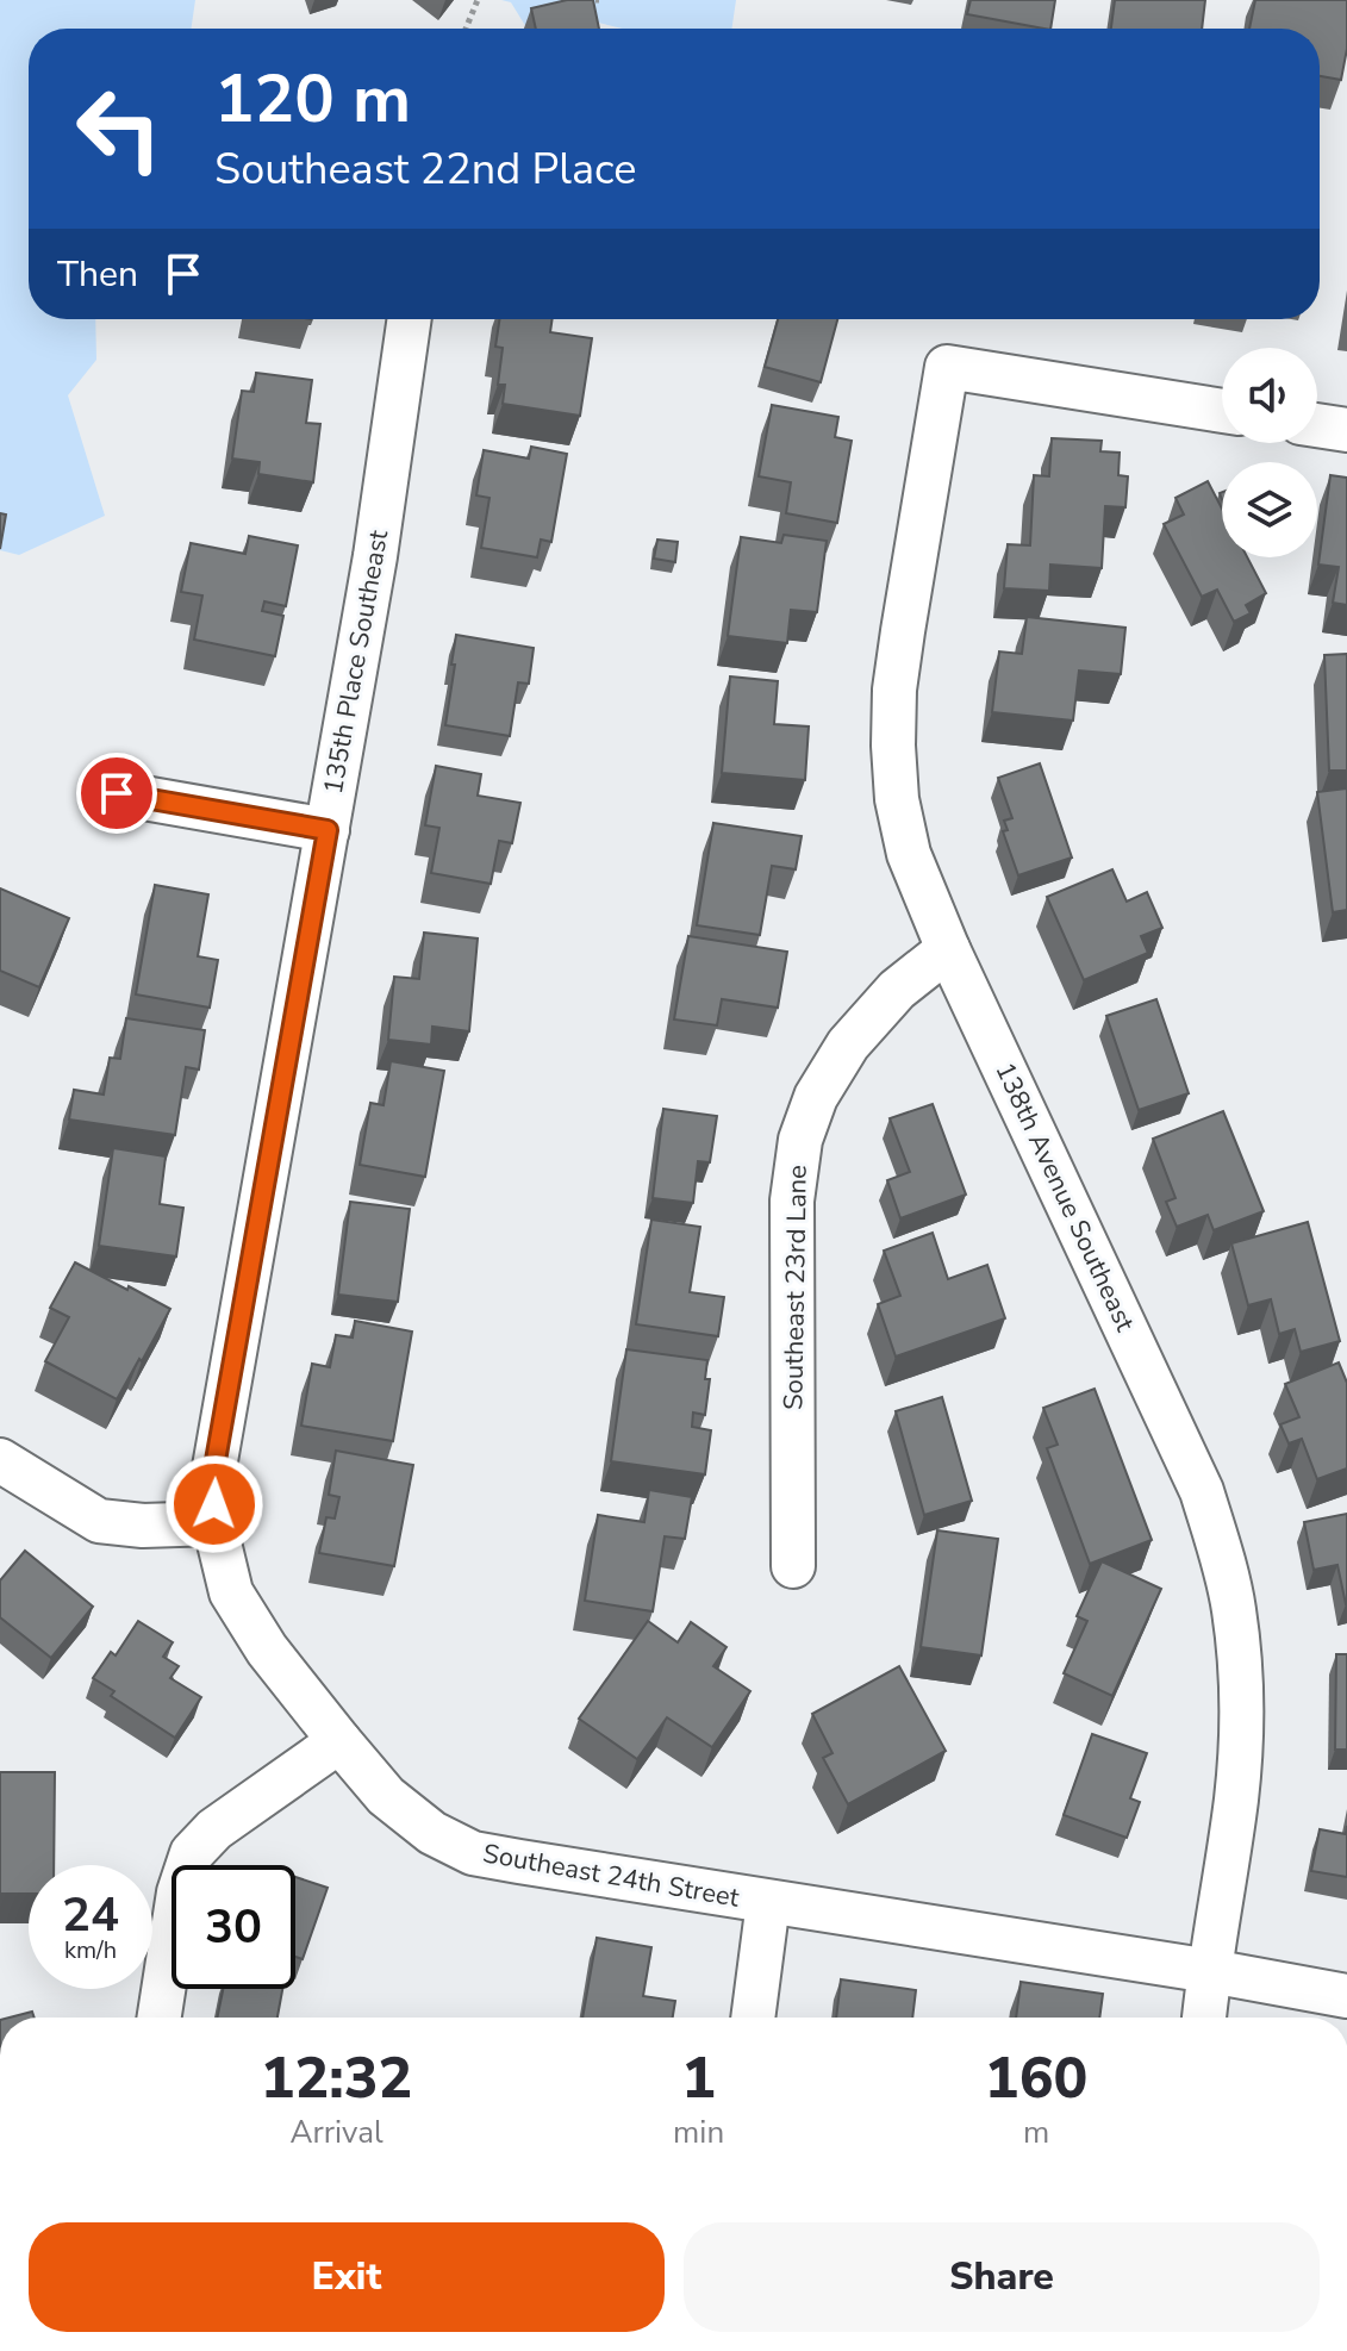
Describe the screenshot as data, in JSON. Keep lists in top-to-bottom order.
{
  "streets": {
    "street": [
      "135th Place Southeast",
      "138th Avenue Southeast",
      "Southeast 23rd Lane",
      "Southeast 24th Street"
    ]
  },
  "crossings": [
    ["135th Place Southeast", "Southeast 24th Street"],
    ["138th Avenue Southeast", "Southeast 23rd Lane"],
    ["138th Avenue Southeast", "Southeast 24th Street"]
  ],
  "page": {
    "turn": ["120 m", "Southeast 22nd Place"],
    "then": "Then",
    "speed": "24 km/h",
    "limit": "30",
    "eta": [
      "12:32",
      "Arrival",
      "1",
      "min",
      "160",
      "m"
    ],
    "buttons": ["Exit", "Share"]
  }
}
